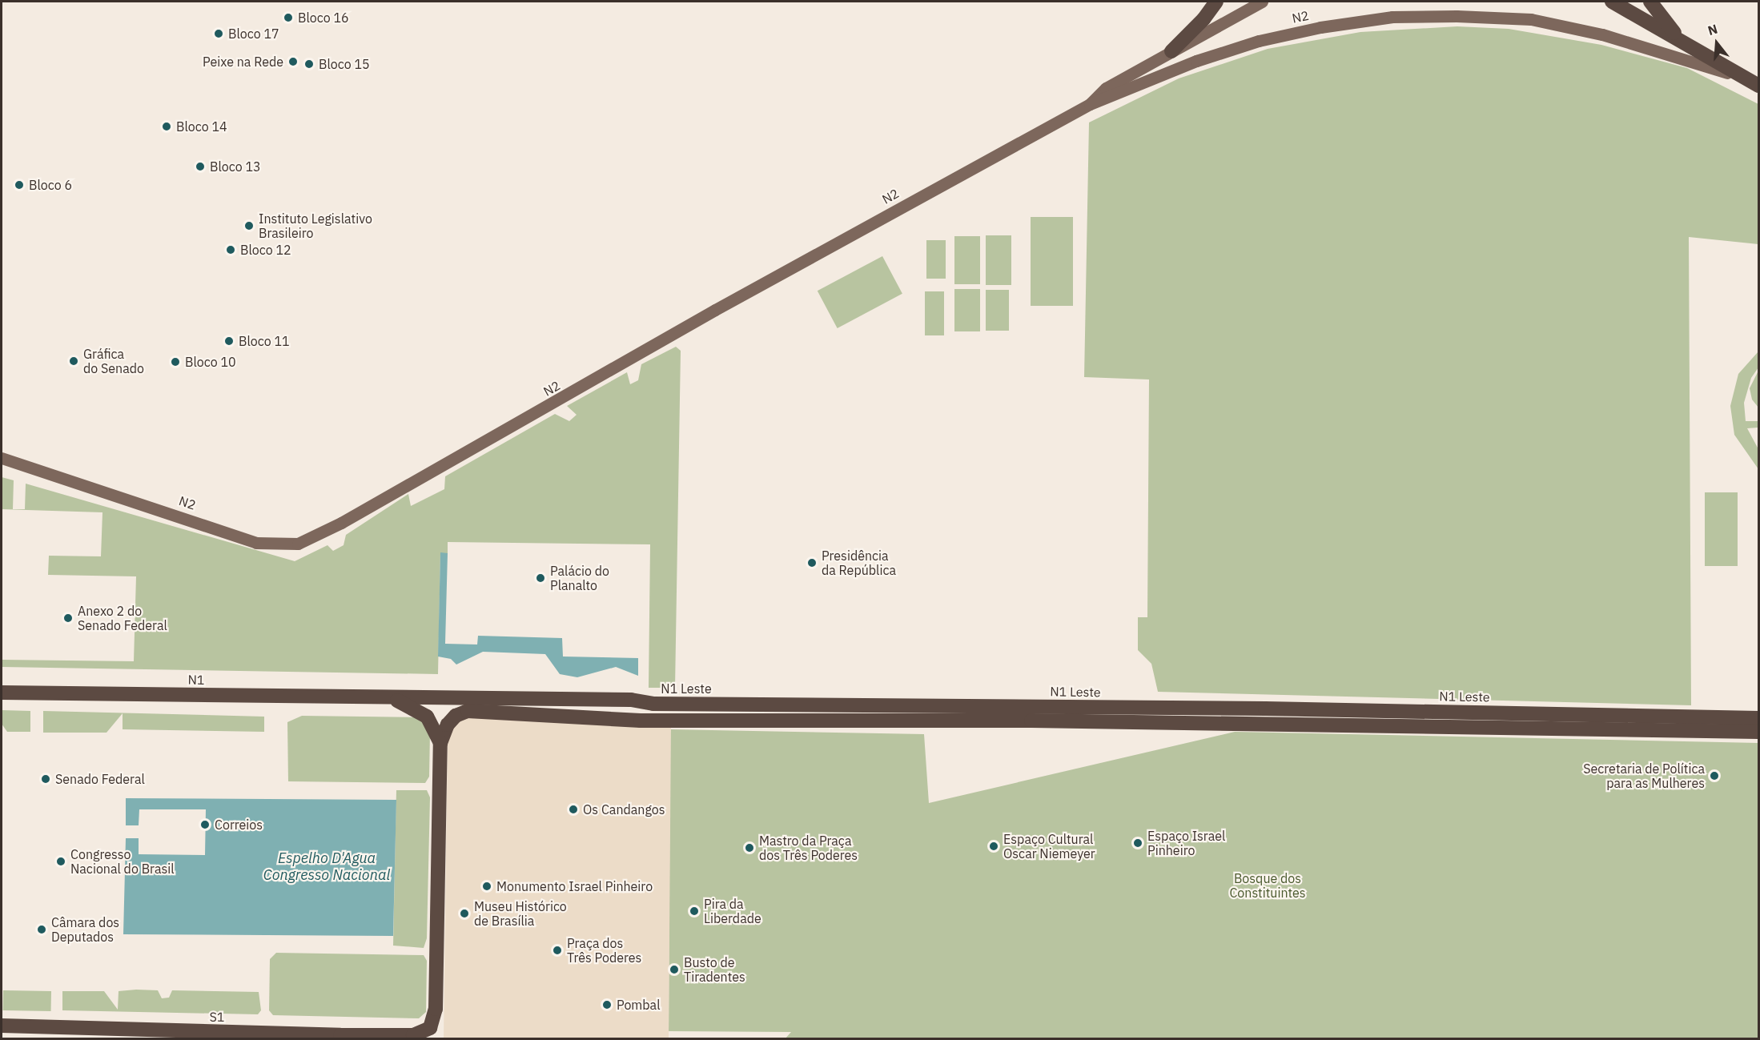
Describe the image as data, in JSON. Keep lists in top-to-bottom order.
{
  "streets": {
    "highway": ["N1", "N1 Leste", "S1"],
    "main road": ["N2"]
  },
  "crossings": [
    ["N1", "N1 Leste"]
  ],
  "water": ["Espelho D'Agua Congresso Nacional"],
  "parks": ["Bosque dos Constituintes"],
  "places": [
    "Bloco 16",
    "Bloco 17",
    "Peixe na Rede",
    "Bloco 15",
    "Bloco 14",
    "Bloco 13",
    "Bloco 6",
    "Instituto Legislativo Brasileiro",
    "Bloco 12",
    "Bloco 11",
    "Gráfica do Senado",
    "Bloco 10",
    "Presidência da República",
    "Palácio do Planalto",
    "Anexo 2 do Senado Federal",
    "Secretaria de Política para as Mulheres",
    "Senado Federal",
    "Os Candangos",
    "Correios",
    "Espaço Israel Pinheiro",
    "Espaço Cultural Oscar Niemeyer",
    "Mastro da Praça dos Três Poderes",
    "Congresso Nacional do Brasil",
    "Monumento Israel Pinheiro",
    "Pira da Liberdade",
    "Museu Histórico de Brasília",
    "Câmara dos Deputados",
    "Praça dos Três Poderes",
    "Busto de Tiradentes",
    "Pombal"
  ],
  "north": "top"
}
